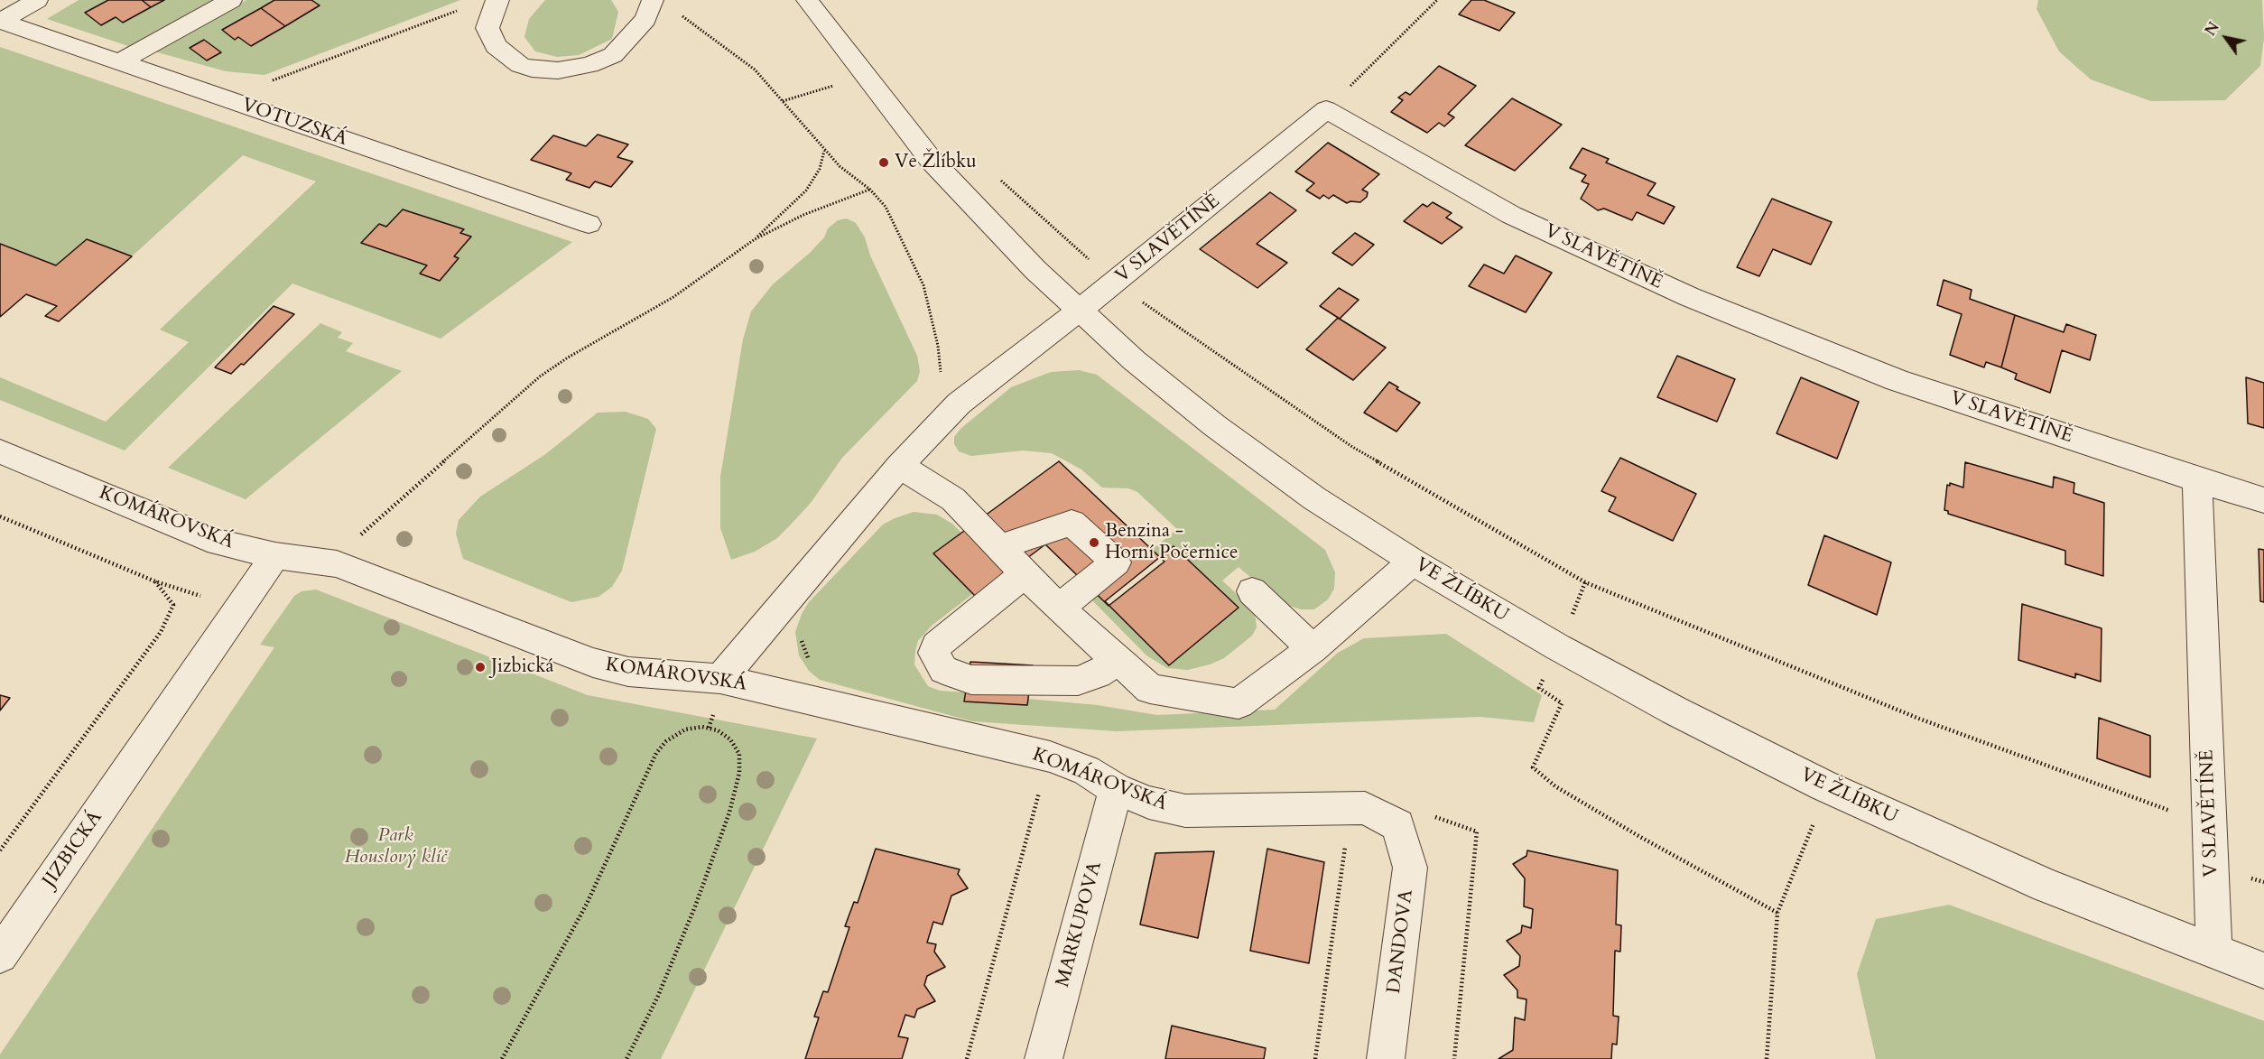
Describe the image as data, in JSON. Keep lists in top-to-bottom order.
{
  "streets": {
    "street": [
      "VOTUZSKÁ",
      "V SLAVĚTÍNĚ",
      "KOMÁROVSKÁ",
      "VE ŽLÍBKU",
      "JIZBICKÁ",
      "MARKUPOVA",
      "DANDOVA"
    ]
  },
  "crossings": [
    ["V SLAVĚTÍNĚ", "KOMÁROVSKÁ"],
    ["V SLAVĚTÍNĚ", "VE ŽLÍBKU"],
    ["KOMÁROVSKÁ", "JIZBICKÁ"],
    ["KOMÁROVSKÁ", "MARKUPOVA"],
    ["KOMÁROVSKÁ", "DANDOVA"]
  ],
  "parks": ["Park Houslový klíč"],
  "places": ["Ve Žlíbku", "Benzina - Horní Počernice", "Jizbická"],
  "north": "top left"
}
